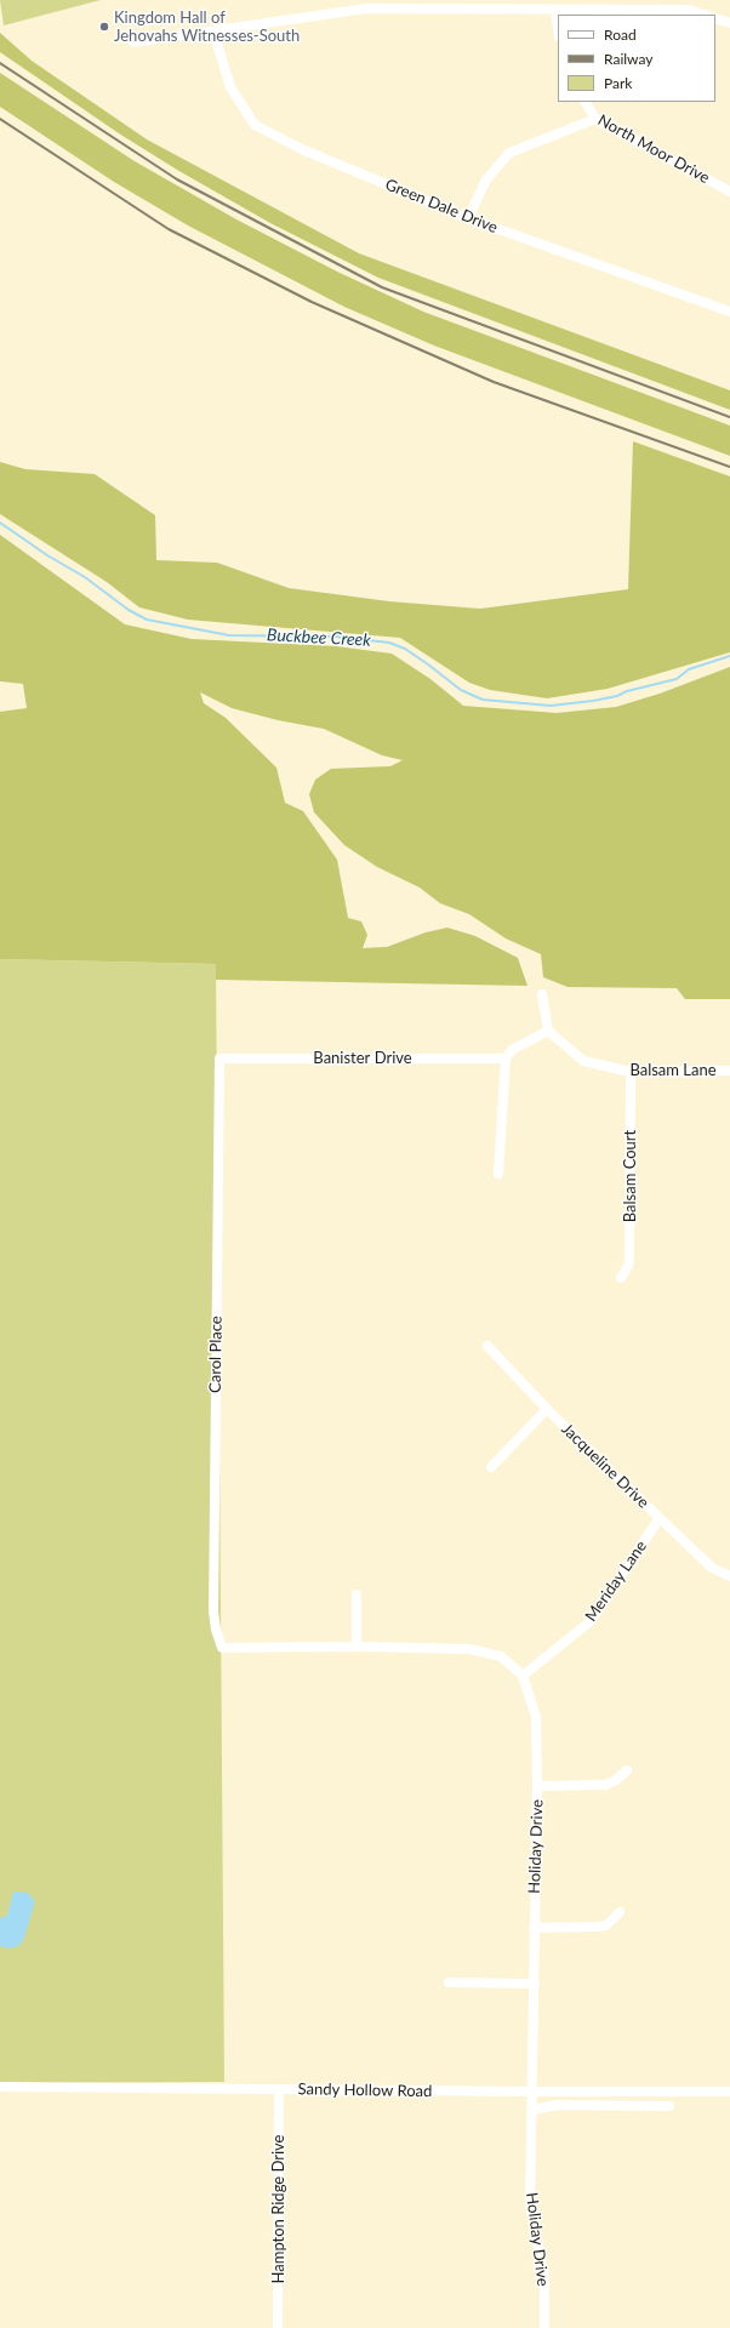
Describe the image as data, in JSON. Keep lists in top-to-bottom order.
{
  "streets": {
    "street": [
      "North Moor Drive",
      "Green Dale Drive",
      "Banister Drive",
      "Balsam Lane",
      "Balsam Court",
      "Carol Place",
      "Jacqueline Drive",
      "Meriday Lane",
      "Holiday Drive",
      "Sandy Hollow Road",
      "Hampton Ridge Drive"
    ]
  },
  "crossings": [
    ["Banister Drive", "Carol Place"],
    ["Balsam Lane", "Balsam Court"],
    ["Jacqueline Drive", "Meriday Lane"],
    ["Meriday Lane", "Holiday Drive"],
    ["Holiday Drive", "Sandy Hollow Road"],
    ["Sandy Hollow Road", "Hampton Ridge Drive"]
  ],
  "water": ["Buckbee Creek"],
  "places": ["Kingdom Hall of Jehovahs Witnesses-South"],
  "legend": ["Road", "Railway", "Park"]
}
